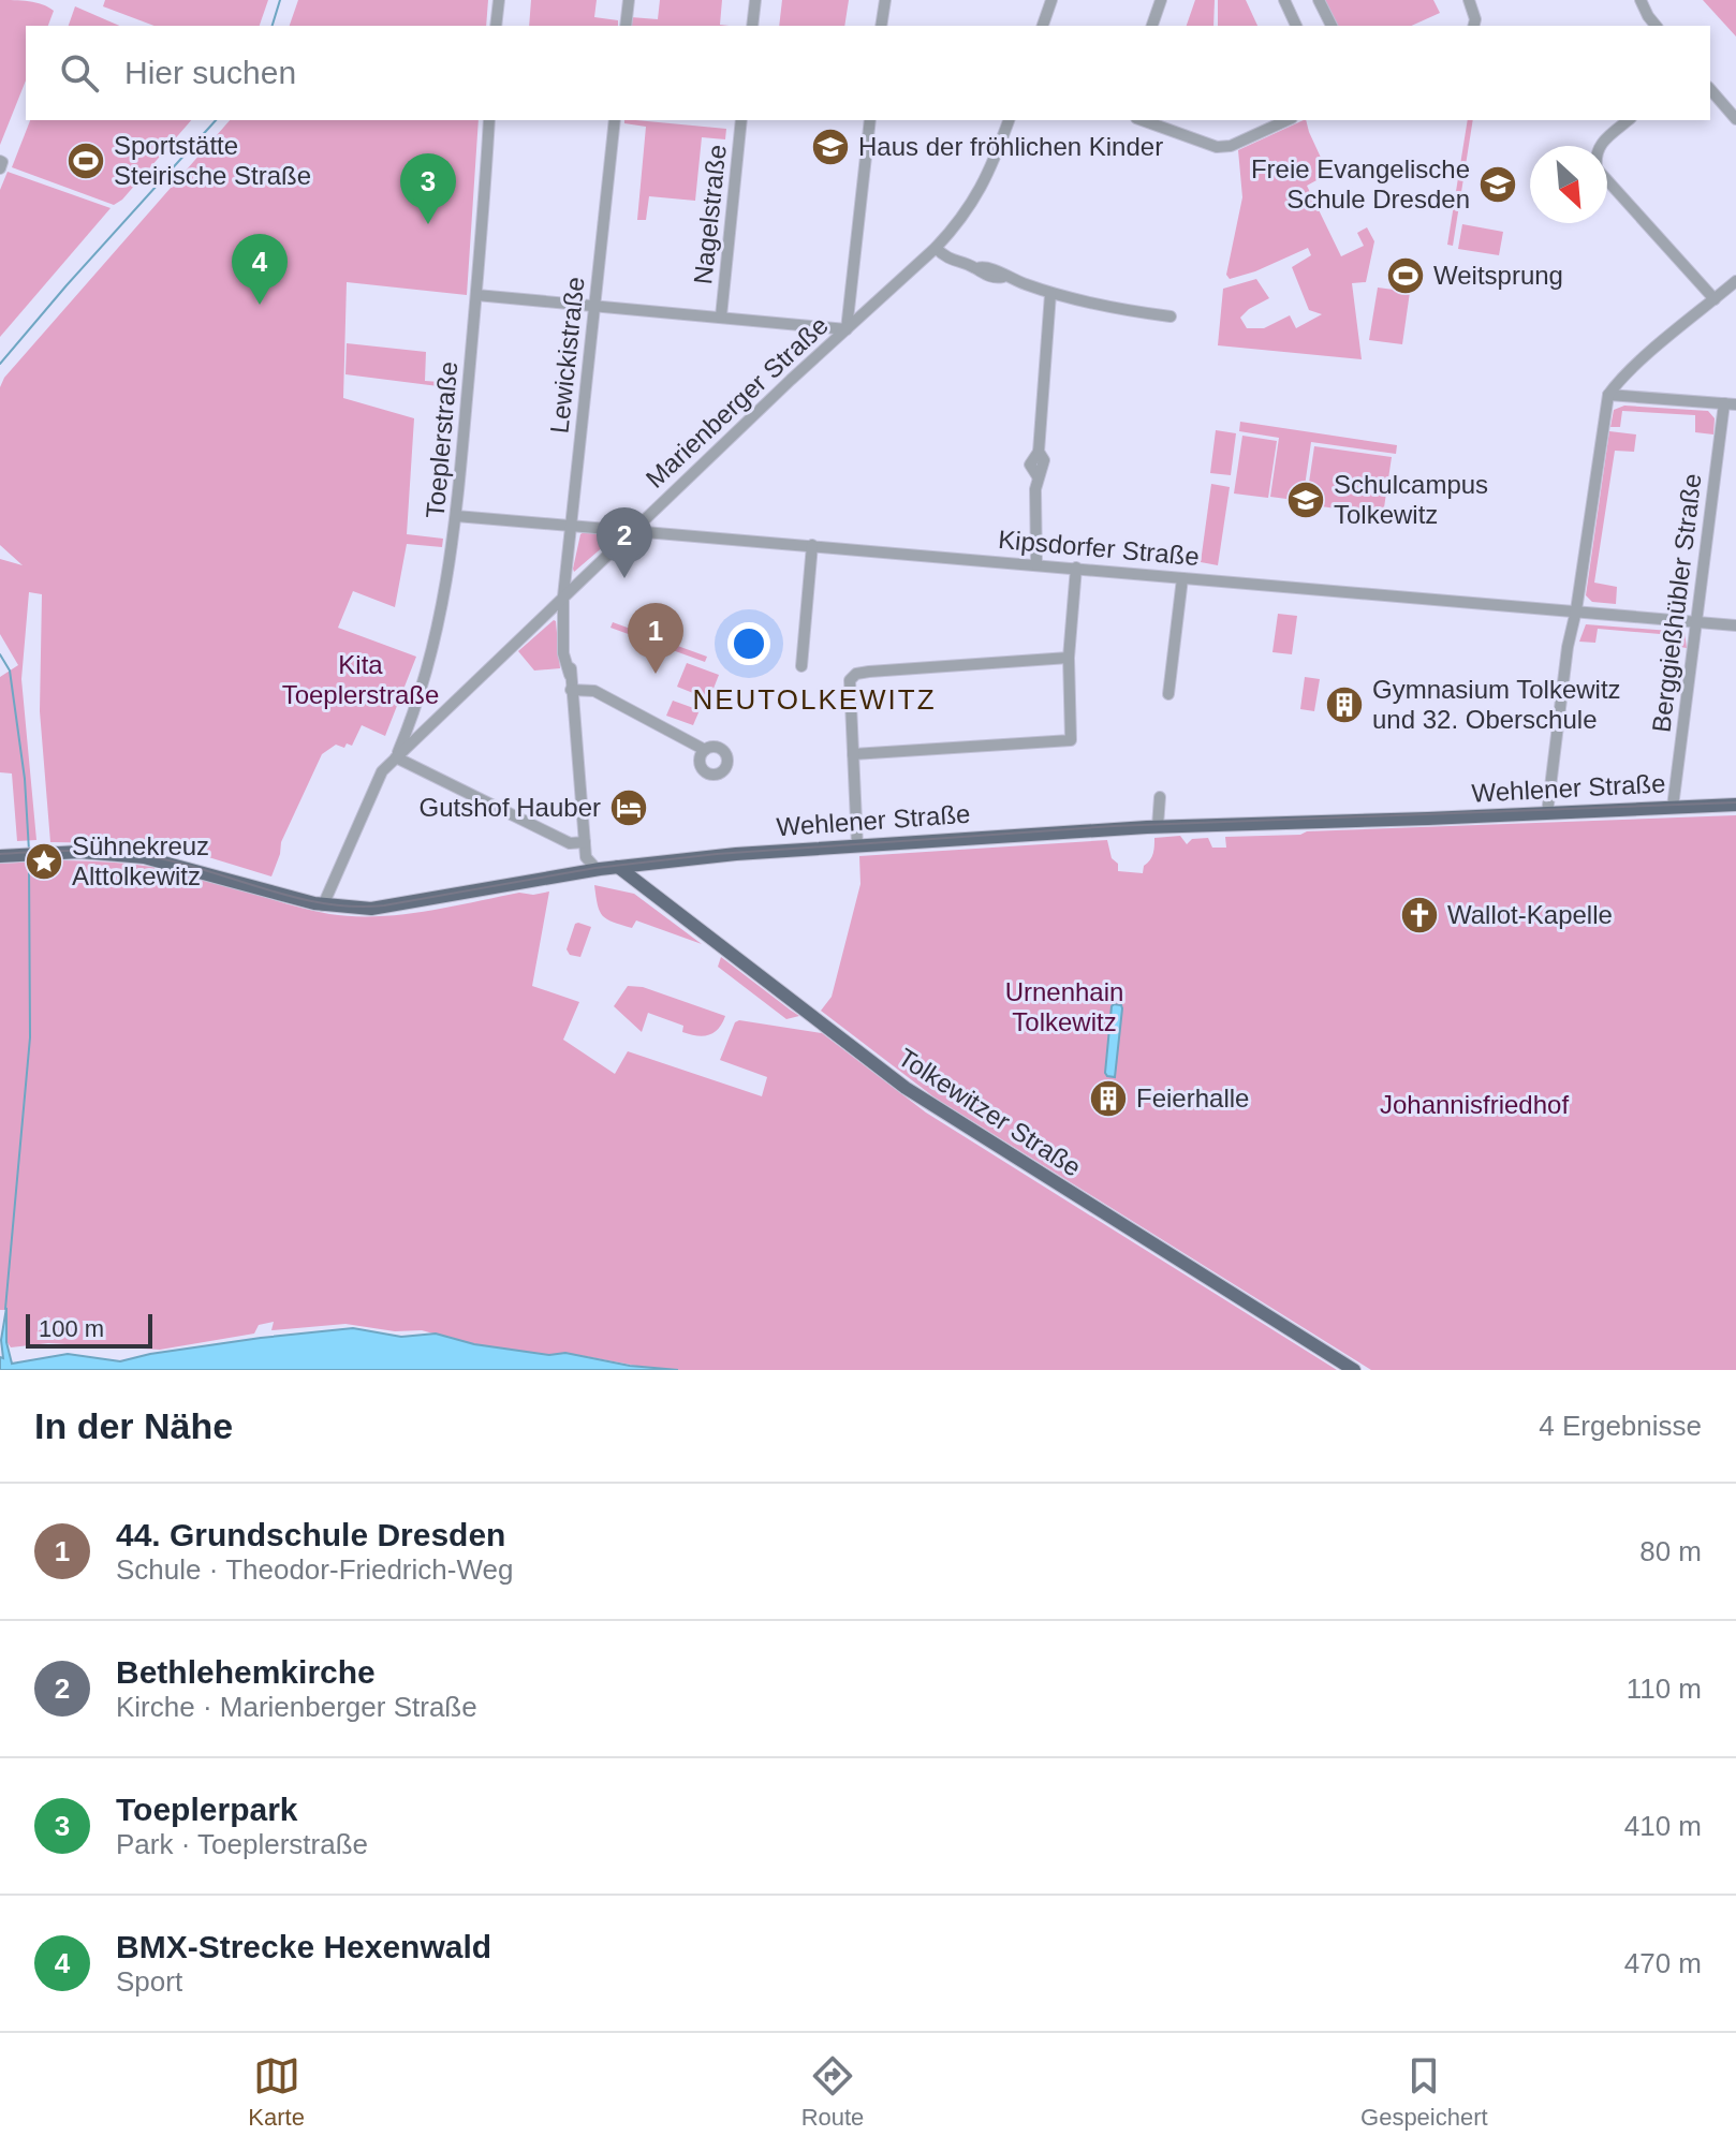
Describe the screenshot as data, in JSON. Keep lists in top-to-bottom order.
{
  "streets": {
    "main road": ["Wehlener Straße", "Tolkewitzer Straße"],
    "street": [
      "Nagelstraße",
      "Lewickistraße",
      "Marienberger Straße",
      "Toeplerstraße",
      "Kipsdorfer Straße",
      "Berggießhübler Straße"
    ]
  },
  "crossings": [
    ["Lewickistraße", "Marienberger Straße"],
    ["Lewickistraße", "Kipsdorfer Straße"],
    ["Marienberger Straße", "Toeplerstraße"],
    ["Marienberger Straße", "Kipsdorfer Straße"],
    ["Marienberger Straße", "Wehlener Straße"],
    ["Toeplerstraße", "Kipsdorfer Straße"],
    ["Kipsdorfer Straße", "Berggießhübler Straße"],
    ["Berggießhübler Straße", "Wehlener Straße"],
    ["Wehlener Straße", "Tolkewitzer Straße"]
  ],
  "districts": ["NEUTOLKEWITZ"],
  "parks": ["Kita Toeplerstraße", "Urnenhain Tolkewitz", "Johannisfriedhof"],
  "places": {
    "school or university": ["Haus der fröhlichen Kinder", "Freie Evangelische Schule Dresden", "Schulcampus Tolkewitz"],
    "sports": ["Sportstätte Steirische Straße", "Weitsprung"],
    "building": ["Gymnasium Tolkewitz und 32. Oberschule", "Feierhalle"],
    "hotel": ["Gutshof Hauber"],
    "place": ["Sühnekreuz Alttolkewitz"],
    "church": ["Wallot-Kapelle"]
  },
  "scale_bar": "100 m",
  "north": "bottom right",
  "page": {
    "search": "Hier suchen",
    "pins": [
      "3",
      "4",
      "2",
      "1"
    ],
    "scale": "100 m",
    "heading": ["In der Nähe", "4 Ergebnisse"],
    "list": [
      {
        "mark": "1",
        "name": "44. Grundschule Dresden",
        "note": "Schule · Theodor-Friedrich-Weg",
        "value": "80 m"
      },
      {
        "mark": "2",
        "name": "Bethlehemkirche",
        "note": "Kirche · Marienberger Straße",
        "value": "110 m"
      },
      {
        "mark": "3",
        "name": "Toeplerpark",
        "note": "Park · Toeplerstraße",
        "value": "410 m"
      },
      {
        "mark": "4",
        "name": "BMX-Strecke Hexenwald",
        "note": "Sport",
        "value": "470 m"
      }
    ],
    "nav": ["Karte", "Route", "Gespeichert"]
  }
}
